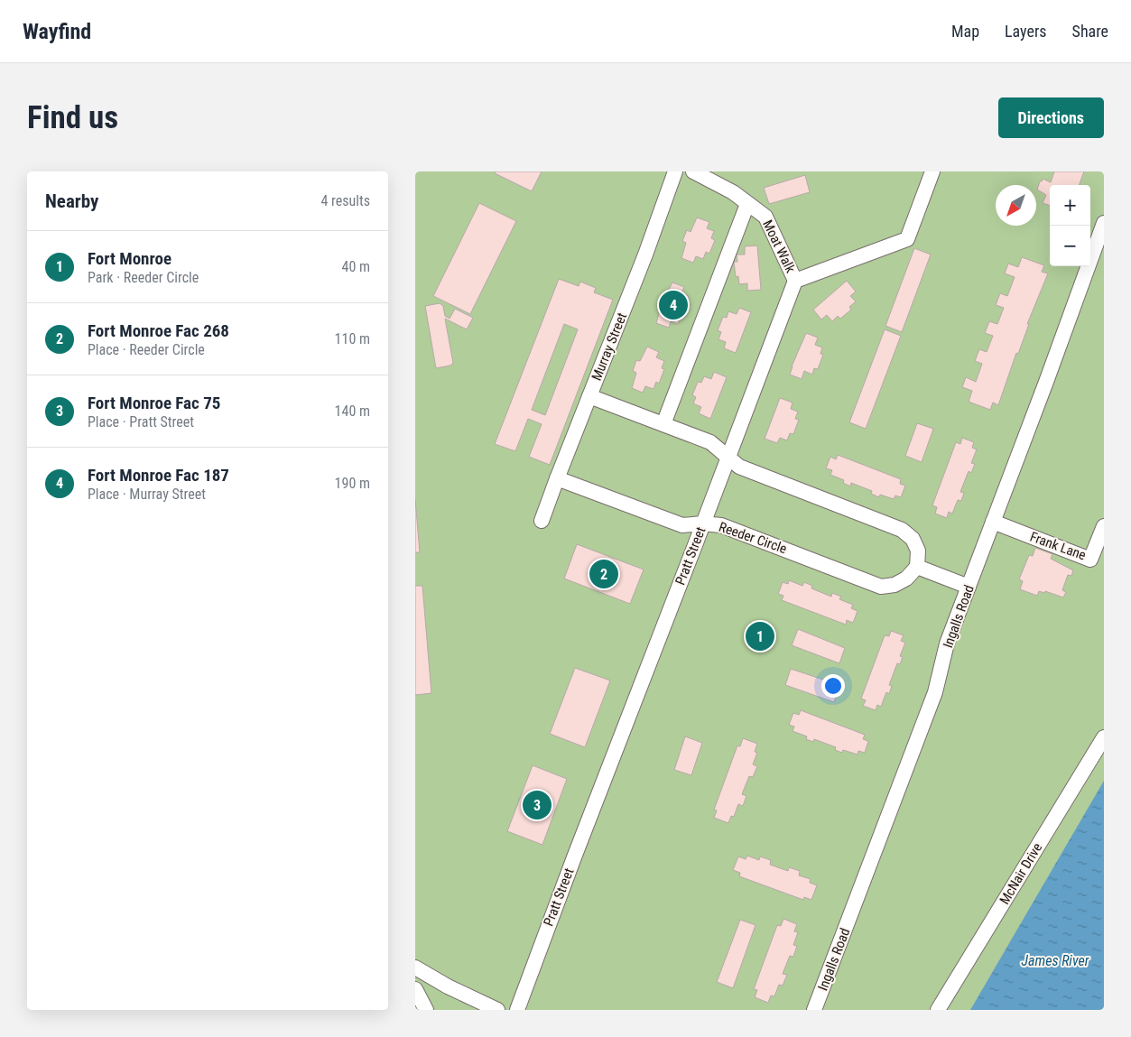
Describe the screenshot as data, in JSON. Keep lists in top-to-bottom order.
{
  "streets": {
    "street": [
      "Moat Walk",
      "Murray Street",
      "Reeder Circle",
      "Frank Lane",
      "Pratt Street",
      "Ingalls Road",
      "McNair Drive"
    ]
  },
  "crossings": [
    ["Moat Walk", "Pratt Street"],
    ["Murray Street", "Reeder Circle"],
    ["Reeder Circle", "Pratt Street"],
    ["Frank Lane", "Ingalls Road"]
  ],
  "water": ["James River"],
  "north": "bottom left",
  "page": {
    "header": "Wayfind",
    "nav": ["Map", "Layers", "Share"],
    "buttons": "Directions",
    "title": "Find us",
    "heading": ["Nearby", "4 results"],
    "map_buttons": ["+", "−"],
    "list": [
      {
        "mark": "1",
        "name": "Fort Monroe",
        "note": "Park · Reeder Circle",
        "value": "40 m"
      },
      {
        "mark": "2",
        "name": "Fort Monroe Fac 268",
        "note": "Place · Reeder Circle",
        "value": "110 m"
      },
      {
        "mark": "3",
        "name": "Fort Monroe Fac 75",
        "note": "Place · Pratt Street",
        "value": "140 m"
      },
      {
        "mark": "4",
        "name": "Fort Monroe Fac 187",
        "note": "Place · Murray Street",
        "value": "190 m"
      }
    ],
    "pins": [
      "4",
      "2",
      "1",
      "3"
    ]
  }
}
